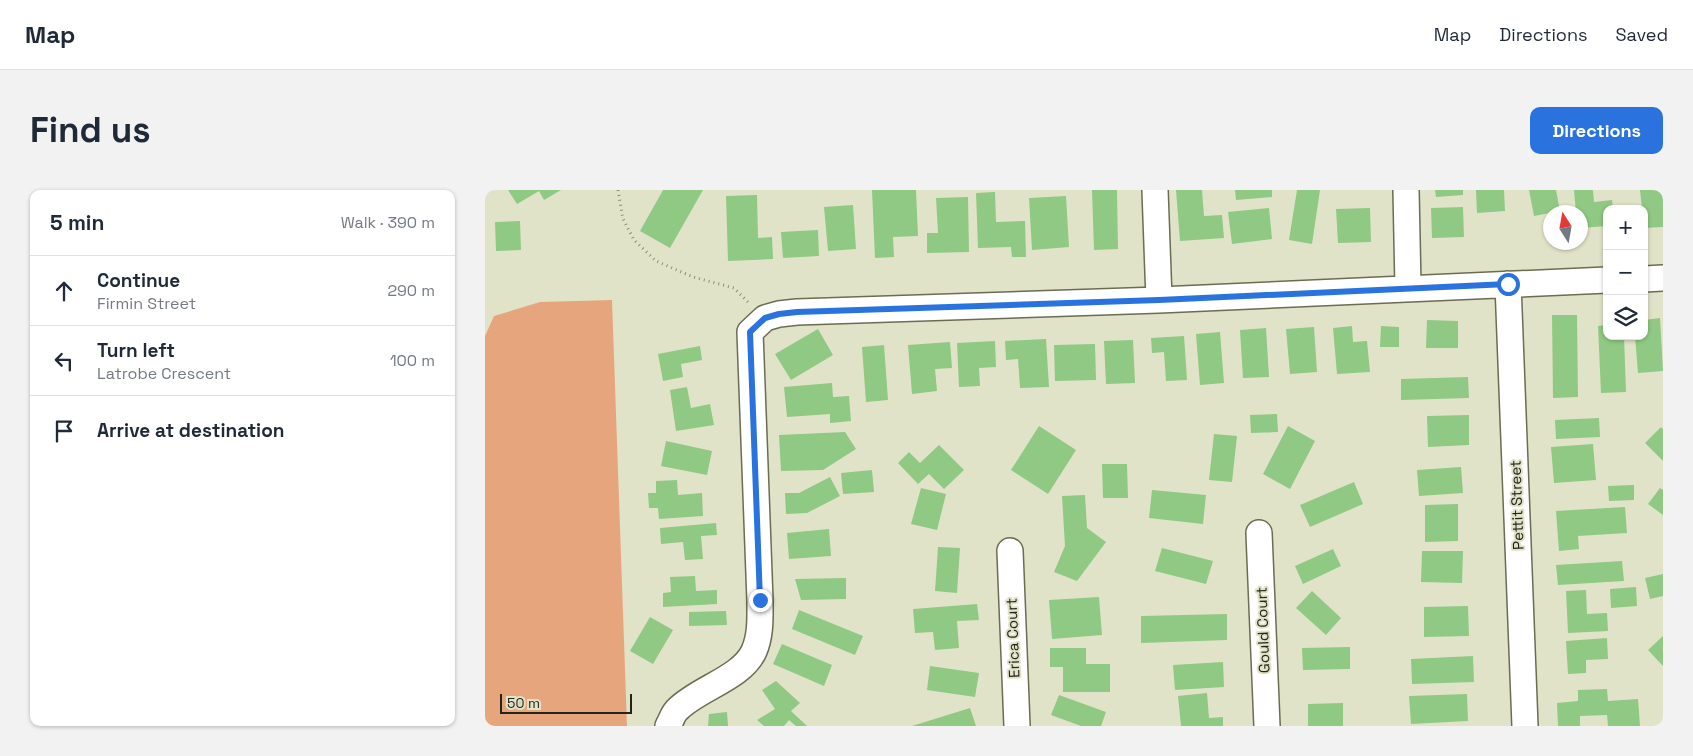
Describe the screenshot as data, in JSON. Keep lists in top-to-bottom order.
{
  "streets": {
    "street": ["Pettit Street", "Gould Court", "Erica Court"]
  },
  "scale_bar": "50 m",
  "north": "top",
  "page": {
    "header": "Map",
    "nav": ["Map", "Directions", "Saved"],
    "buttons": "Directions",
    "title": "Find us",
    "heading": ["5 min", "Walk · 390 m"],
    "map_buttons": ["+", "−"],
    "list": [
      ["Continue", "Firmin Street", "290 m"],
      ["Turn left", "Latrobe Crescent", "100 m"],
      "Arrive at destination"
    ],
    "scale": "50 m"
  }
}
